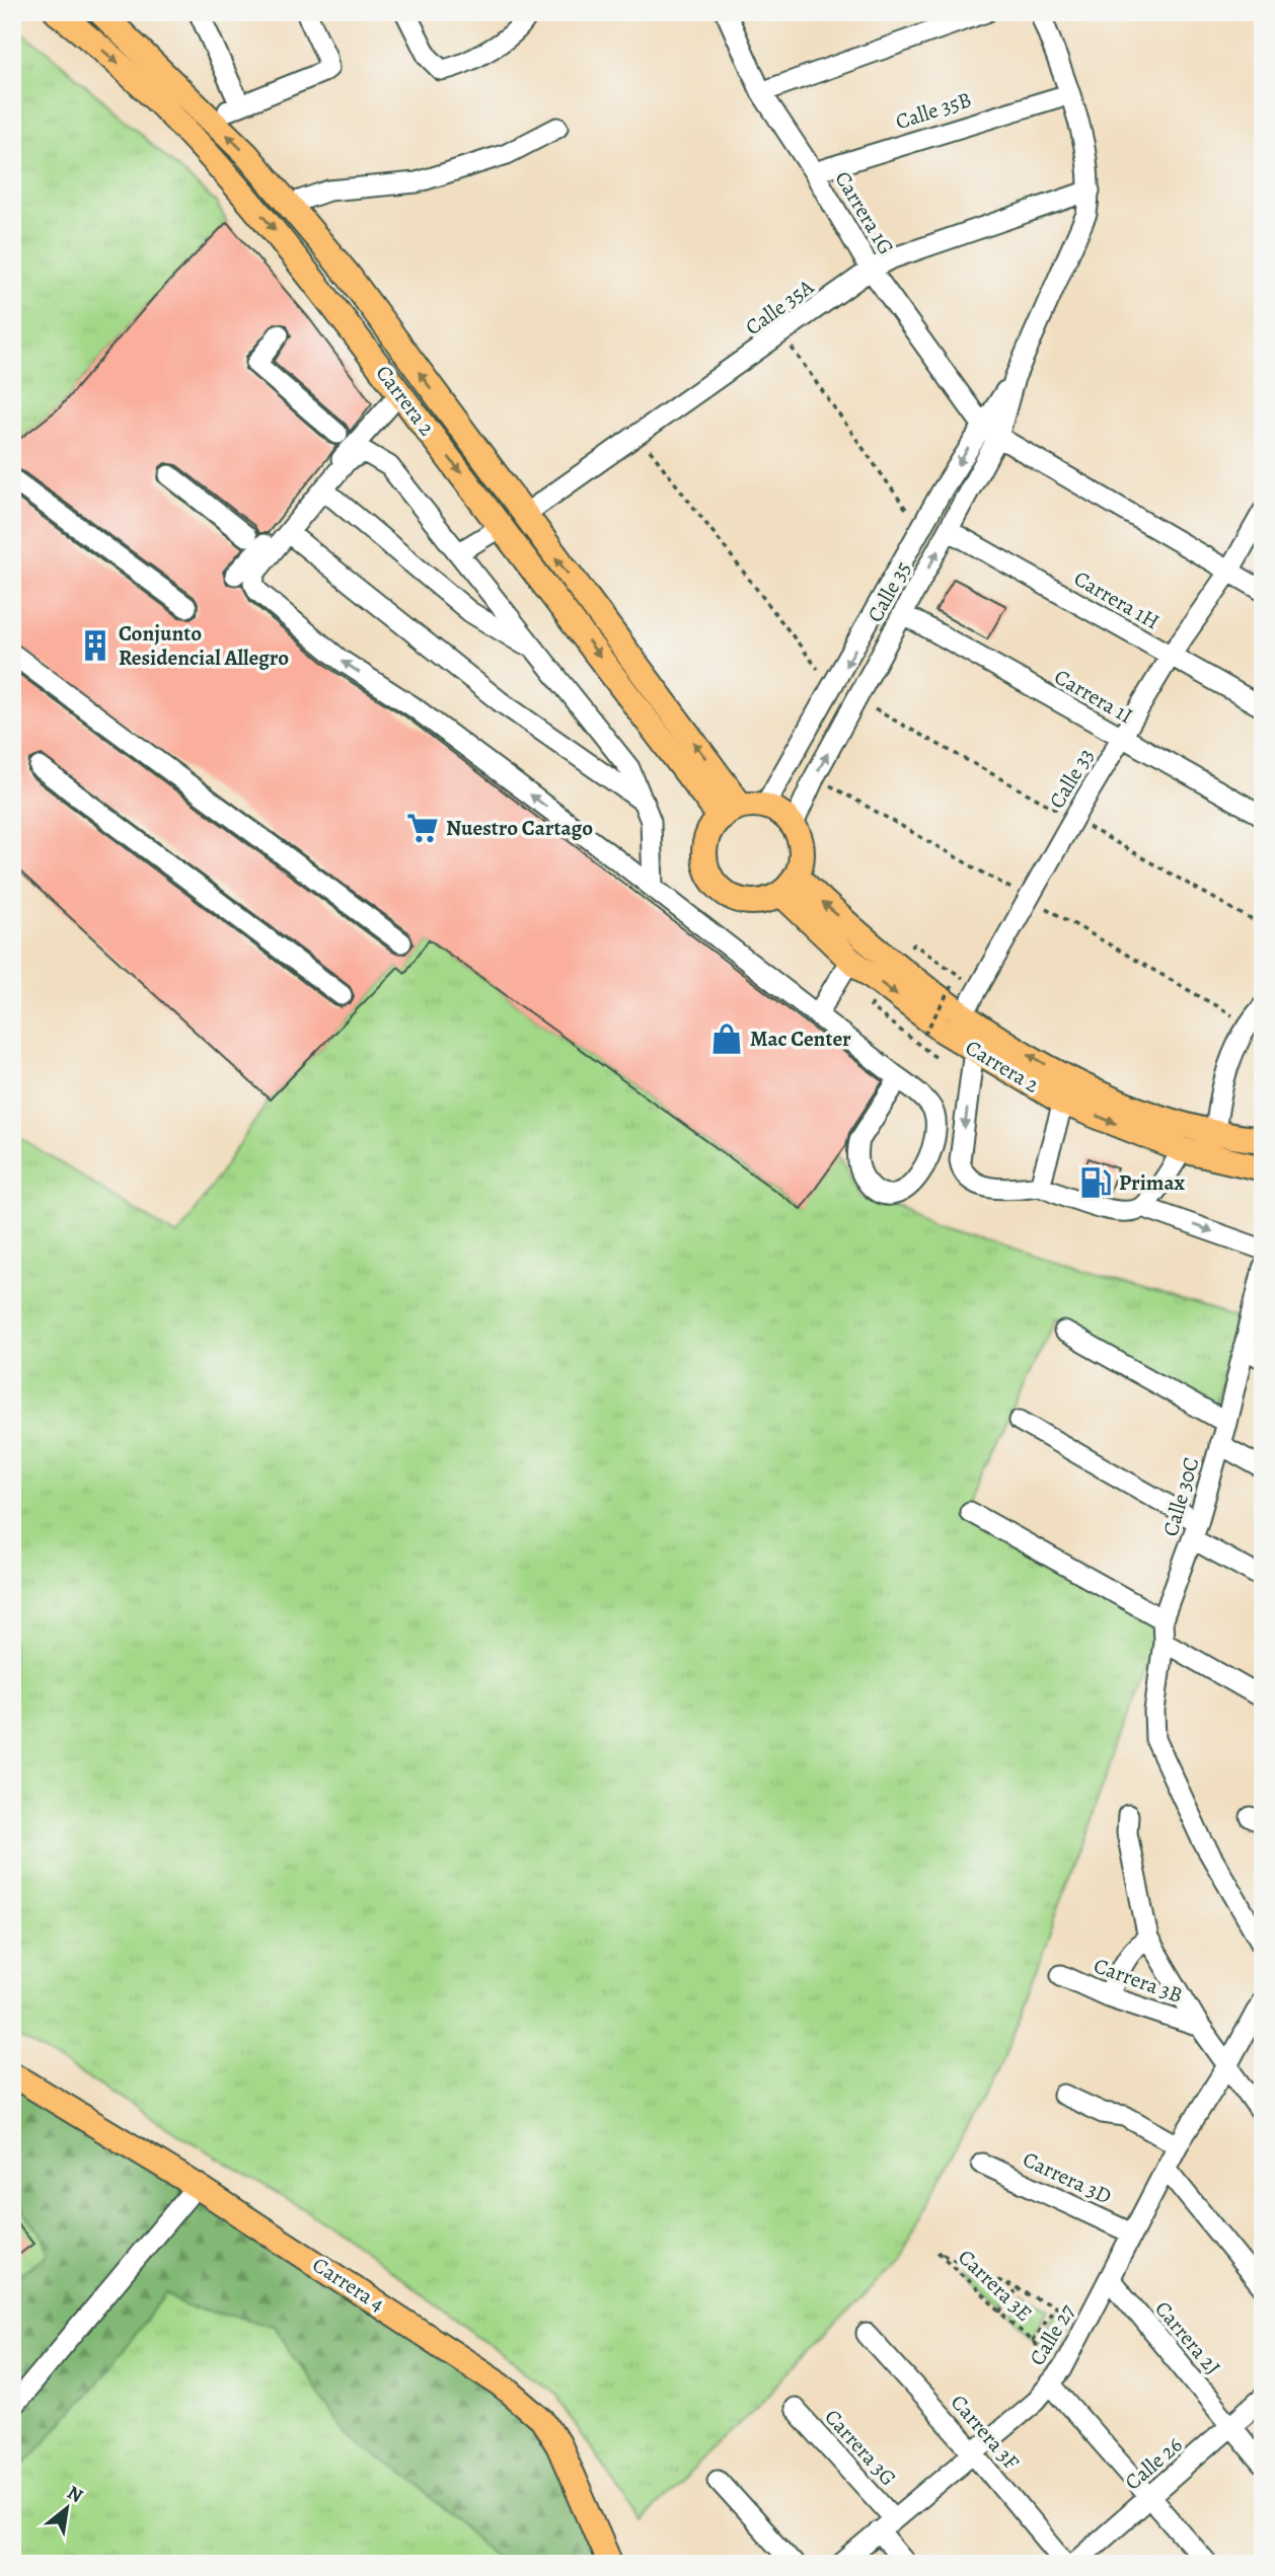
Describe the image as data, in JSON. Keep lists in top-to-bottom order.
{
  "streets": {
    "main road": ["Carrera 2", "Carrera 4"],
    "street": [
      "Calle 35B",
      "Carrera 1G",
      "Calle 35A",
      "Calle 35",
      "Carrera 1H",
      "Carrera 1I",
      "Calle 33",
      "Calle 30C",
      "Carrera 3B",
      "Carrera 3D",
      "Calle 27",
      "Carrera 2J",
      "Carrera 3F",
      "Carrera 3G",
      "Calle 26"
    ],
    "path": ["Carrera 3E"]
  },
  "crossings": [
    ["Calle 35B", "Carrera 1G"],
    ["Carrera 1G", "Calle 35A"],
    ["Carrera 1G", "Calle 35"],
    ["Calle 35A", "Carrera 2"],
    ["Calle 35A", "Calle 35"],
    ["Carrera 2", "Calle 35"],
    ["Carrera 2", "Calle 33"],
    ["Calle 35", "Carrera 1H"],
    ["Calle 35", "Carrera 1I"],
    ["Carrera 1H", "Calle 33"],
    ["Carrera 1I", "Calle 33"],
    ["Carrera 3D", "Calle 27"],
    ["Carrera 3E", "Calle 27"],
    ["Calle 27", "Carrera 2J"],
    ["Calle 27", "Carrera 3F"],
    ["Calle 27", "Carrera 3G"],
    ["Carrera 2J", "Calle 26"]
  ],
  "places": {
    "building": ["Conjunto Residencial Allegro"],
    "supermarket": ["Nuestro Cartago"],
    "shop": ["Mac Center"],
    "fuel station": ["Primax"]
  },
  "north": "top right"
}
